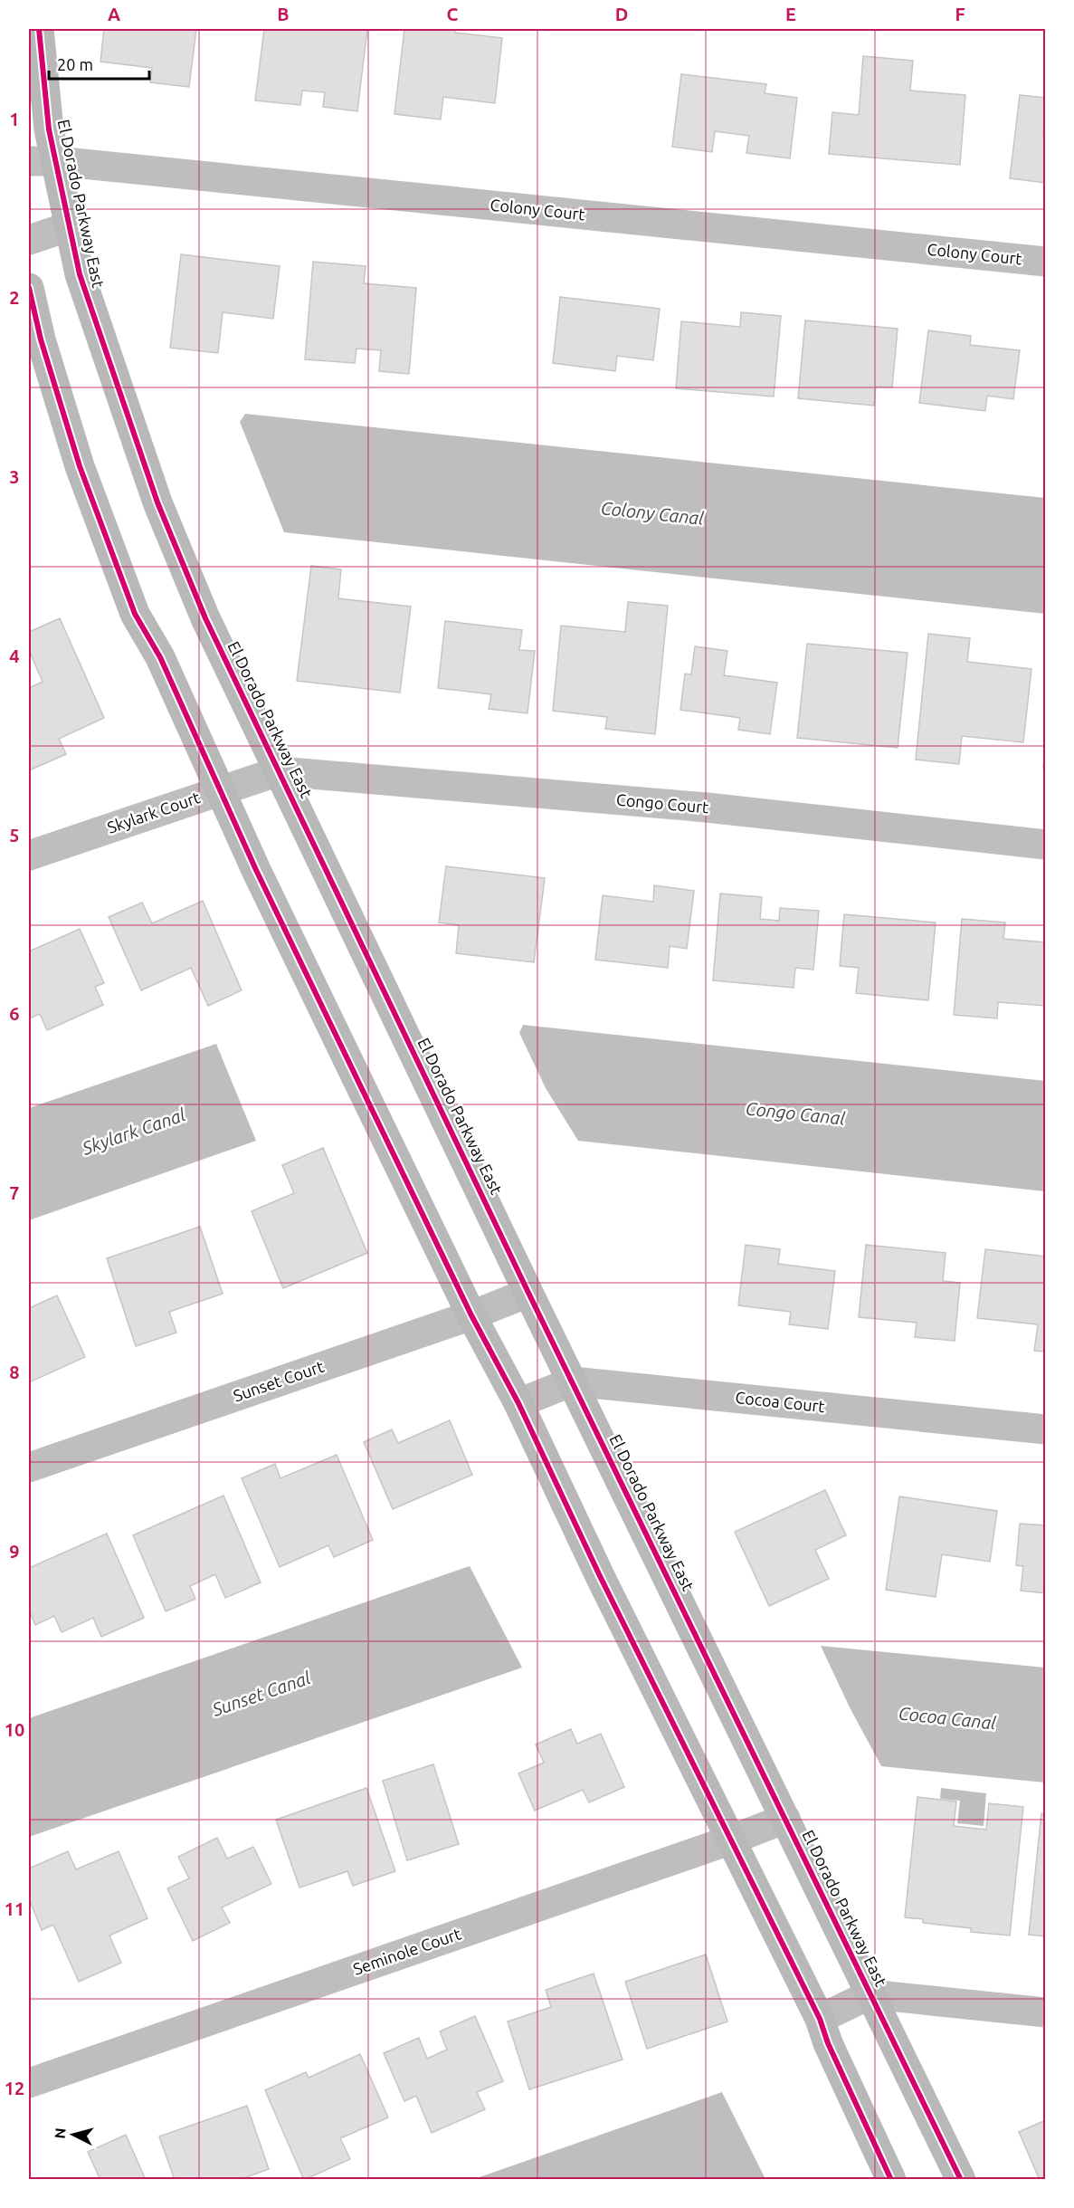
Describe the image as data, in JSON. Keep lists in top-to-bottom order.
{
  "streets": {
    "street": [
      "El Dorado Parkway East",
      "Colony Court",
      "Congo Court",
      "Skylark Court",
      "Sunset Court",
      "Cocoa Court",
      "Seminole Court"
    ]
  },
  "crossings": [
    ["El Dorado Parkway East", "Colony Court"],
    ["El Dorado Parkway East", "Congo Court"],
    ["El Dorado Parkway East", "Skylark Court"],
    ["El Dorado Parkway East", "Sunset Court"],
    ["El Dorado Parkway East", "Cocoa Court"],
    ["El Dorado Parkway East", "Seminole Court"],
    ["Congo Court", "Skylark Court"]
  ],
  "water": [
    "Colony Canal",
    "Congo Canal",
    "Skylark Canal",
    "Sunset Canal",
    "Cocoa Canal"
  ],
  "scale_bar": "20 m",
  "north": "left",
  "grid": {
    "columns": [
      "A",
      "B",
      "C",
      "D",
      "E",
      "F"
    ],
    "rows": [
      "1",
      "2",
      "3",
      "4",
      "5",
      "6",
      "7",
      "8",
      "9",
      "10",
      "11",
      "12"
    ]
  }
}
